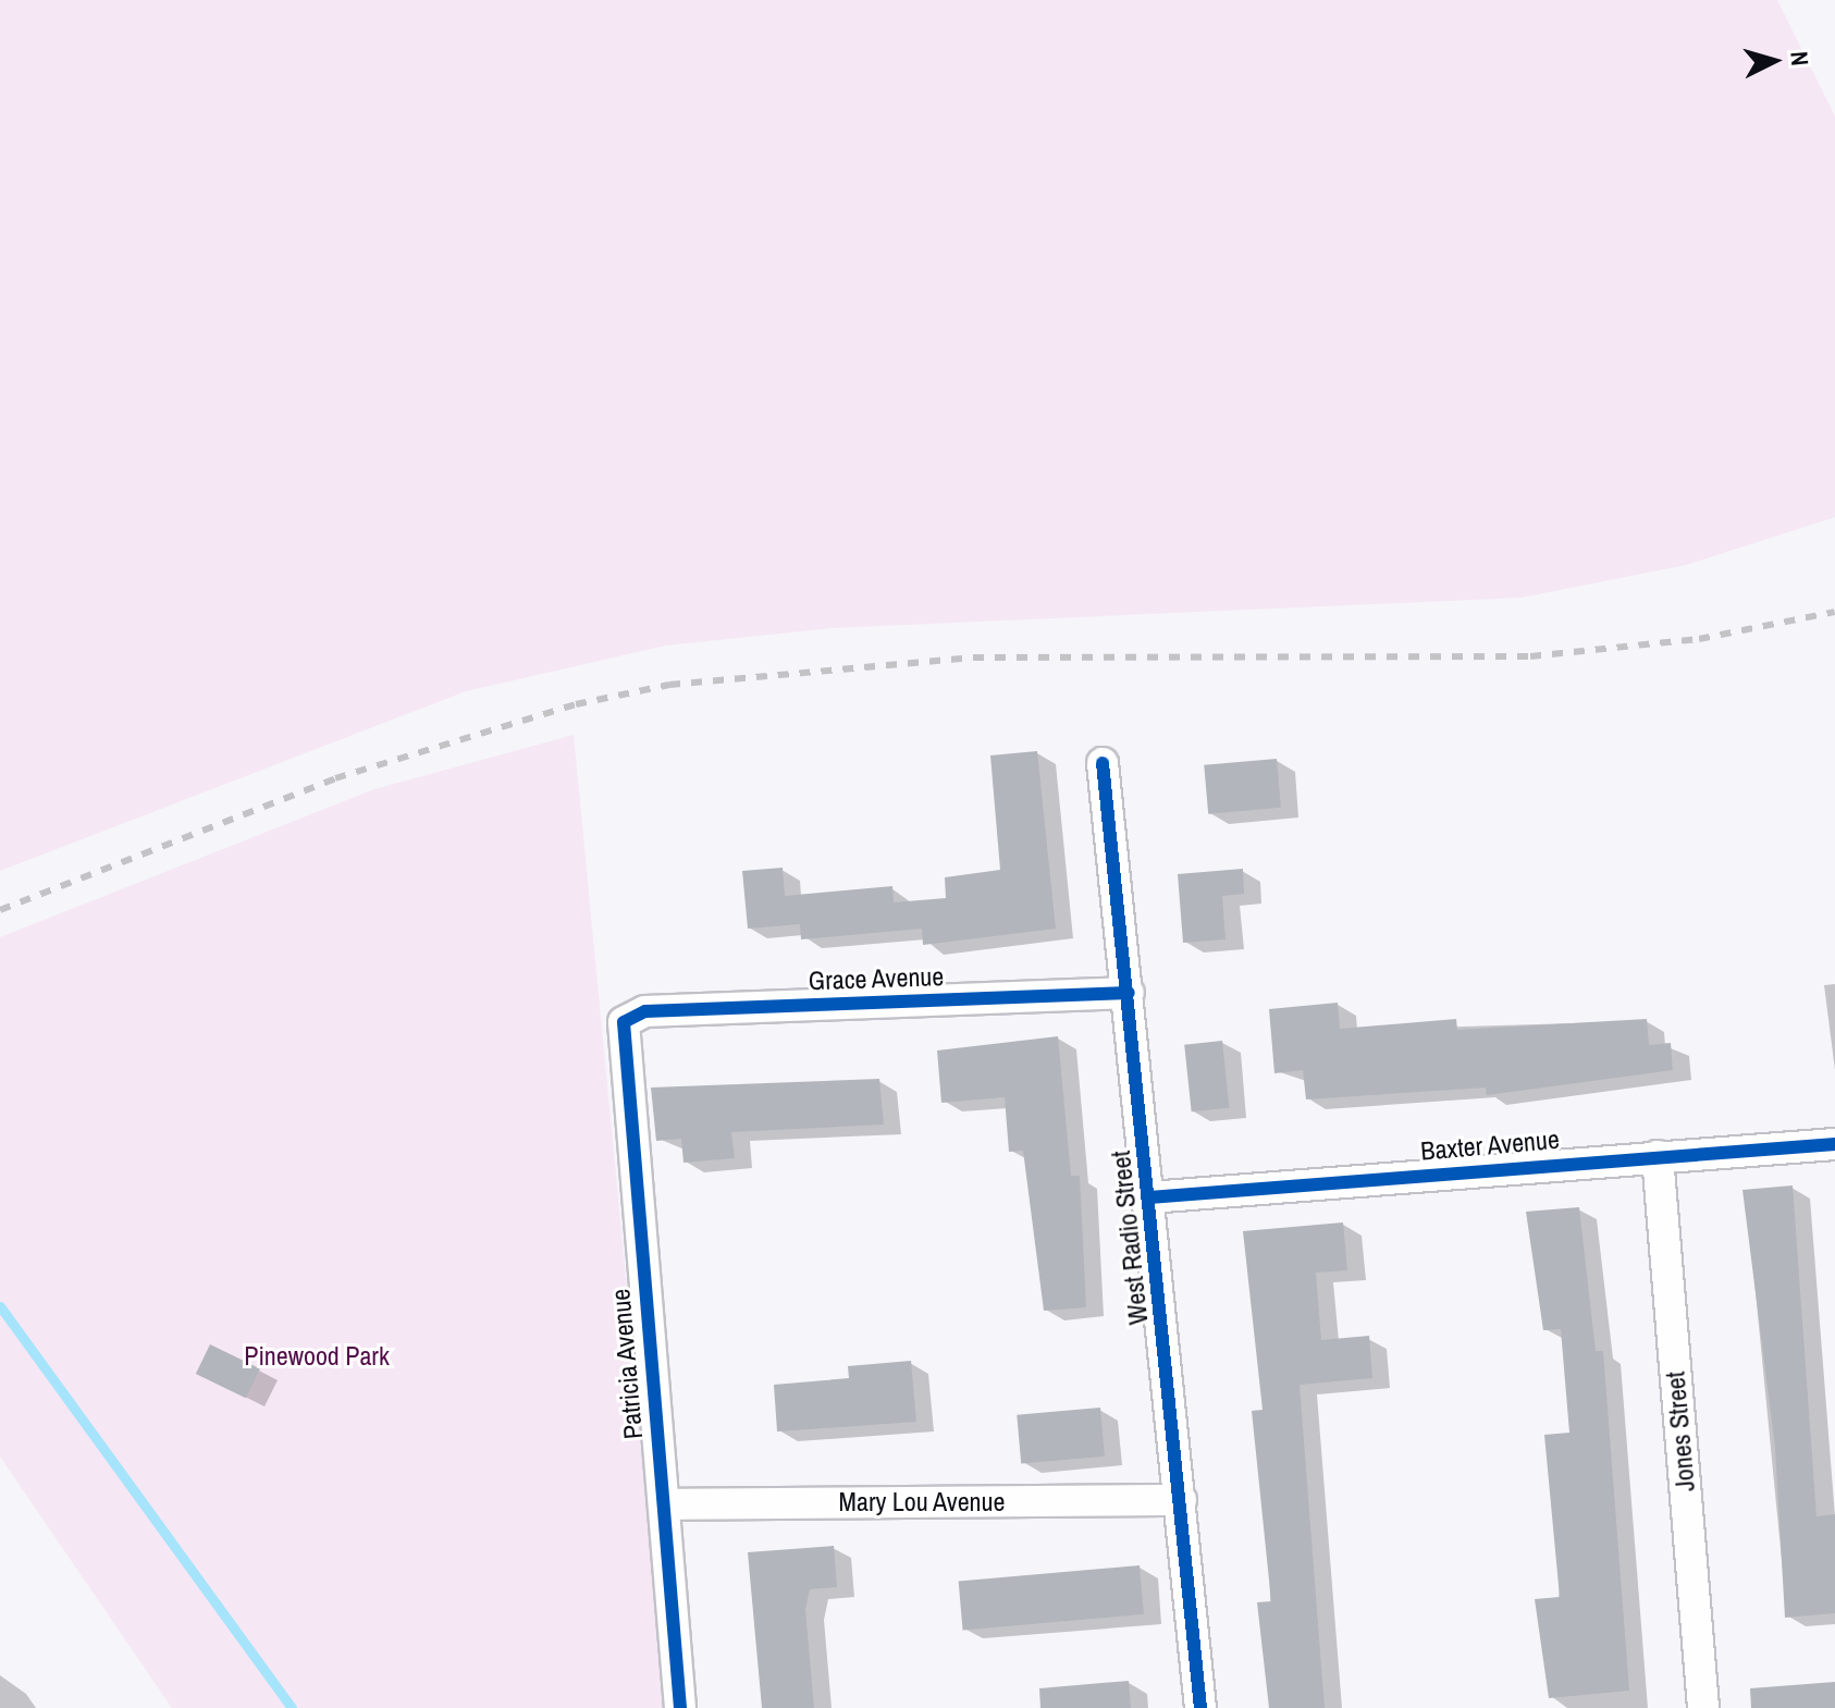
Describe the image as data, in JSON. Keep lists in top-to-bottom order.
{
  "streets": {
    "street": [
      "Grace Avenue",
      "Baxter Avenue",
      "West Radio Street",
      "Patricia Avenue",
      "Jones Street",
      "Mary Lou Avenue"
    ]
  },
  "crossings": [
    ["Grace Avenue", "West Radio Street"],
    ["Grace Avenue", "Patricia Avenue"],
    ["Baxter Avenue", "West Radio Street"],
    ["Baxter Avenue", "Jones Street"],
    ["West Radio Street", "Mary Lou Avenue"],
    ["Patricia Avenue", "Mary Lou Avenue"]
  ],
  "parks": ["Pinewood Park"],
  "north": "right"
}
